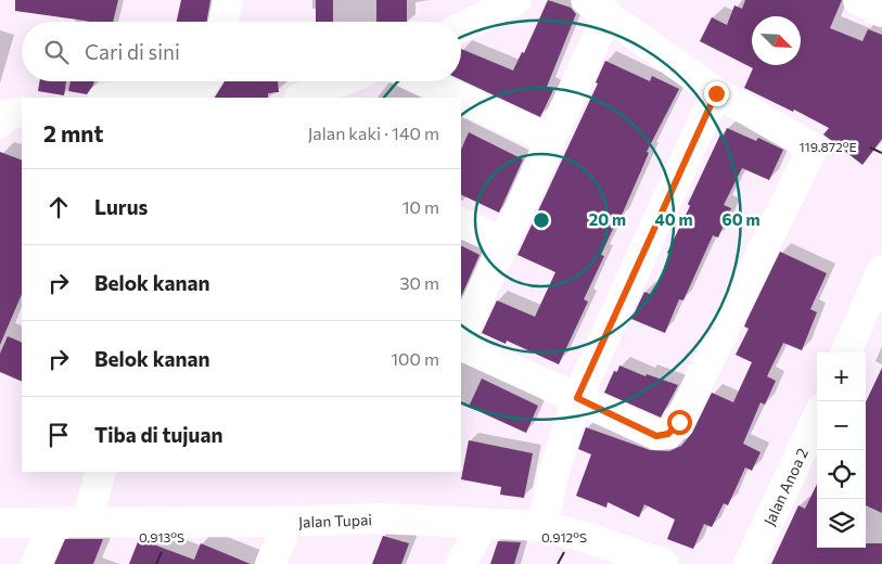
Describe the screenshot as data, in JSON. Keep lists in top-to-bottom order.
{
  "streets": {
    "street": ["Jalan Anoa 2", "Jalan Tupai"]
  },
  "north": "bottom right",
  "page": {
    "search": "Cari di sini",
    "heading": ["2 mnt", "Jalan kaki · 140 m"],
    "list": [
      ["Lurus", "10 m"],
      ["Belok kanan", "30 m"],
      ["Belok kanan", "100 m"],
      "Tiba di tujuan"
    ],
    "map_buttons": ["+", "−"]
  },
  "coordinates": ["119.872°E", "0.913°S", "0.912°S"],
  "rings": ["20 m", "40 m", "60 m"]
}
